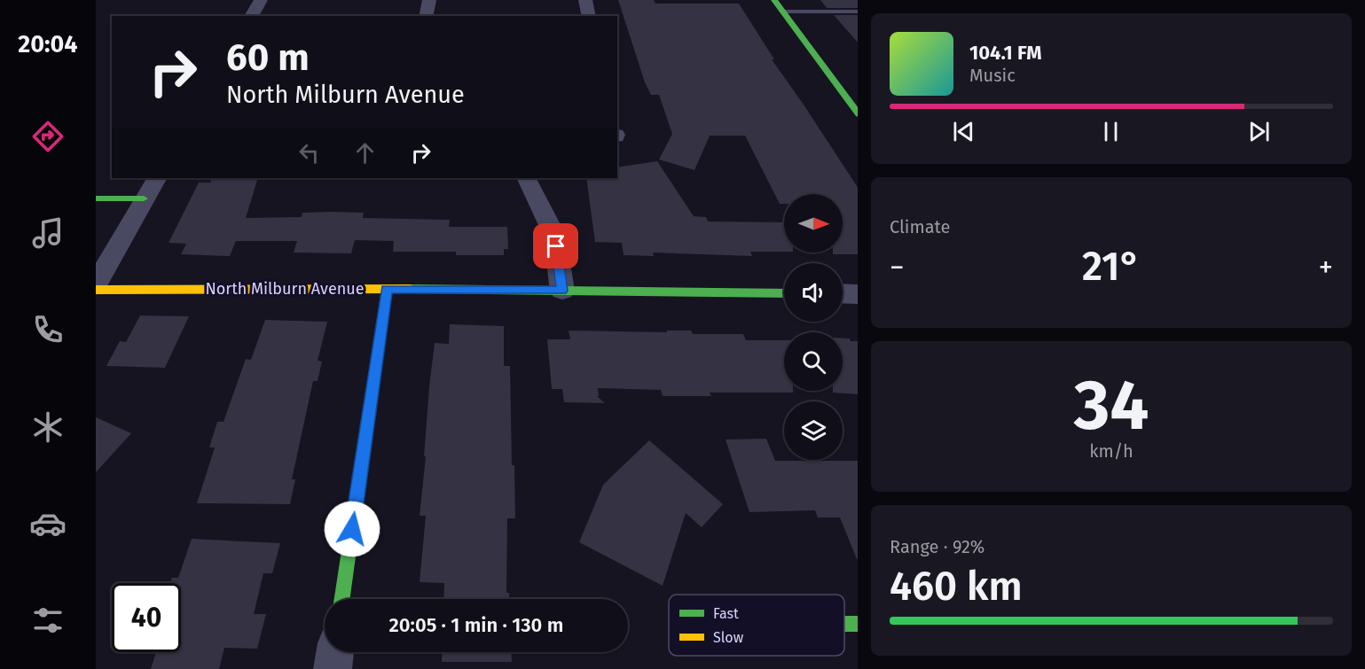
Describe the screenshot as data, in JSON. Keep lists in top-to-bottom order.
{
  "streets": {
    "street": ["North Milburn Avenue"]
  },
  "legend": ["Fast", "Slow"],
  "north": "right",
  "page": {
    "tabs": "20:04",
    "turn": ["60 m", "North Milburn Avenue"],
    "song": ["104.1 FM", "Music"],
    "tile": [
      "Climate",
      ["34", "km/h"],
      ["Range · 92%", "460 km"]
    ],
    "heat": ["−", "21°", "+"],
    "limit": "40",
    "trip": "20:05 · 1 min · 130 m"
  }
}
